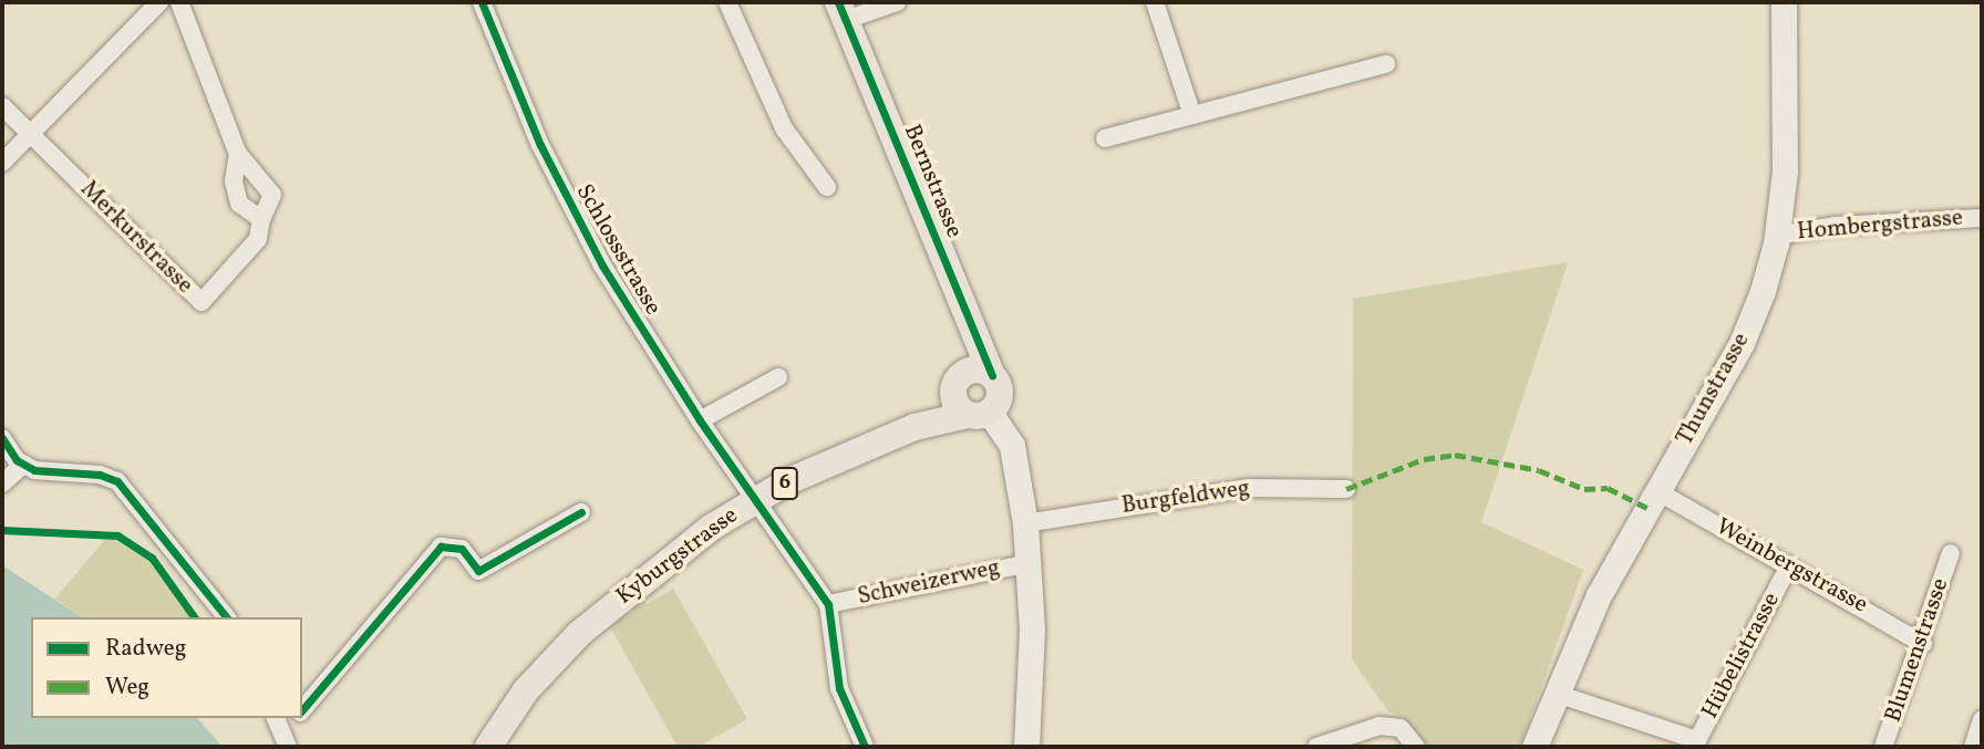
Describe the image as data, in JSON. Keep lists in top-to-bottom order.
{
  "streets": {
    "main road": [
      "Bernstrasse",
      "Thunstrasse",
      "6",
      "Kyburgstrasse"
    ],
    "street": [
      "Hombergstrasse",
      "Merkurstrasse",
      "Schlossstrasse",
      "Burgfeldweg",
      "Weinbergstrasse",
      "Schweizerweg",
      "Blumenstrasse",
      "Hübelistrasse"
    ]
  },
  "crossings": [
    ["Bernstrasse", "Kyburgstrasse"],
    ["Hombergstrasse", "Thunstrasse"],
    ["Schlossstrasse", "Kyburgstrasse"],
    ["Schlossstrasse", "Schweizerweg"],
    ["Thunstrasse", "Weinbergstrasse"],
    ["Kyburgstrasse", "Schweizerweg"],
    ["Weinbergstrasse", "Blumenstrasse"],
    ["Weinbergstrasse", "Hübelistrasse"]
  ],
  "legend": ["Radweg", "Weg"]
}
